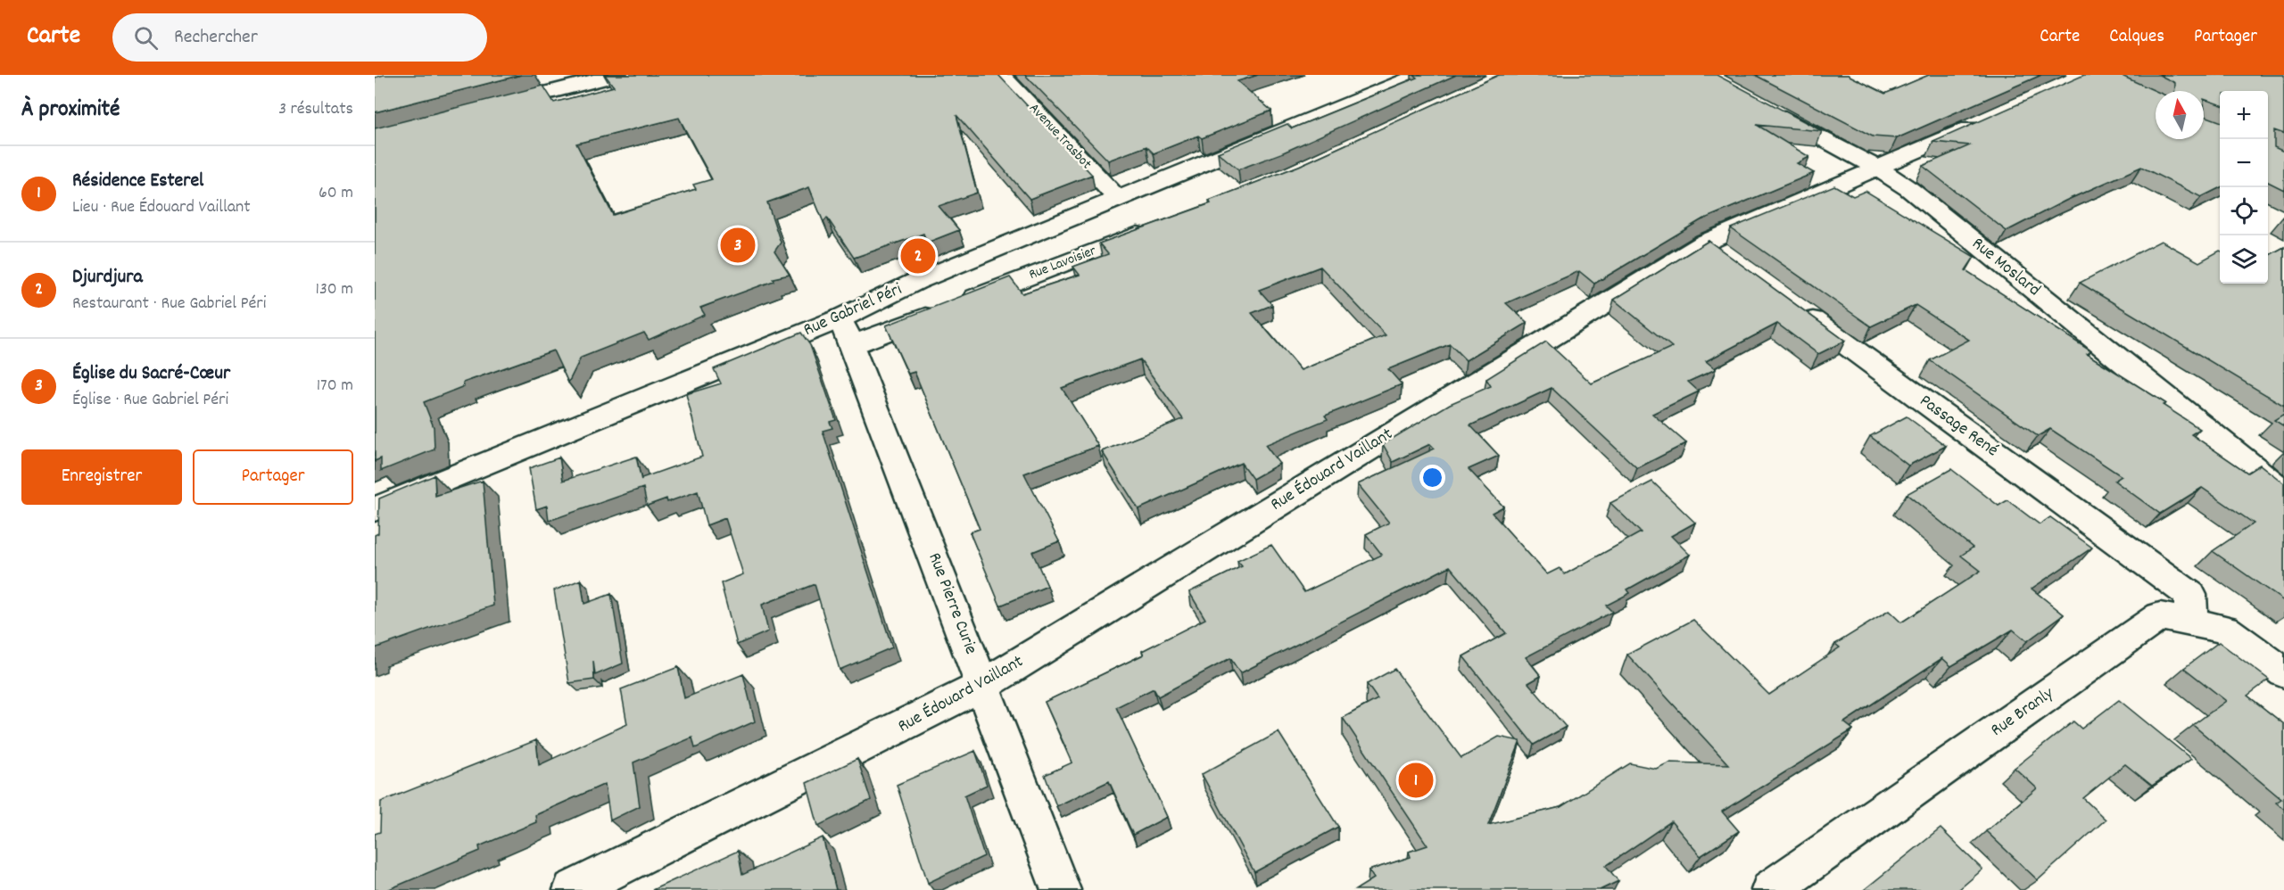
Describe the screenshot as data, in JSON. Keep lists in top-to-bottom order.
{
  "streets": {
    "street": [
      "Avenue Trasbot",
      "Rue Lavoisier",
      "Rue Moslard",
      "Rue Gabriel Péri",
      "Passage René",
      "Rue Édouard Vaillant",
      "Rue Pierre Curie",
      "Rue Branly"
    ]
  },
  "crossings": [
    ["Avenue Trasbot", "Rue Lavoisier"],
    ["Avenue Trasbot", "Rue Gabriel Péri"],
    ["Rue Lavoisier", "Rue Gabriel Péri"],
    ["Rue Lavoisier", "Rue Pierre Curie"],
    ["Rue Moslard", "Rue Édouard Vaillant"],
    ["Rue Gabriel Péri", "Rue Pierre Curie"],
    ["Passage René", "Rue Branly"],
    ["Rue Édouard Vaillant", "Rue Pierre Curie"]
  ],
  "north": "top",
  "page": {
    "header": "Carte",
    "search": "Rechercher",
    "nav": ["Carte", "Calques", "Partager"],
    "heading": ["À proximité", "3 résultats"],
    "map_buttons": ["+", "−"],
    "list": [
      {
        "mark": "1",
        "name": "Résidence Esterel",
        "note": "Lieu · Rue Édouard Vaillant",
        "value": "60 m"
      },
      {
        "mark": "2",
        "name": "Djurdjura",
        "note": "Restaurant · Rue Gabriel Péri",
        "value": "130 m"
      },
      {
        "mark": "3",
        "name": "Église du Sacré-Cœur",
        "note": "Église · Rue Gabriel Péri",
        "value": "170 m"
      }
    ],
    "pins": ["3", "2", "1"],
    "buttons": ["Enregistrer", "Partager"]
  }
}
